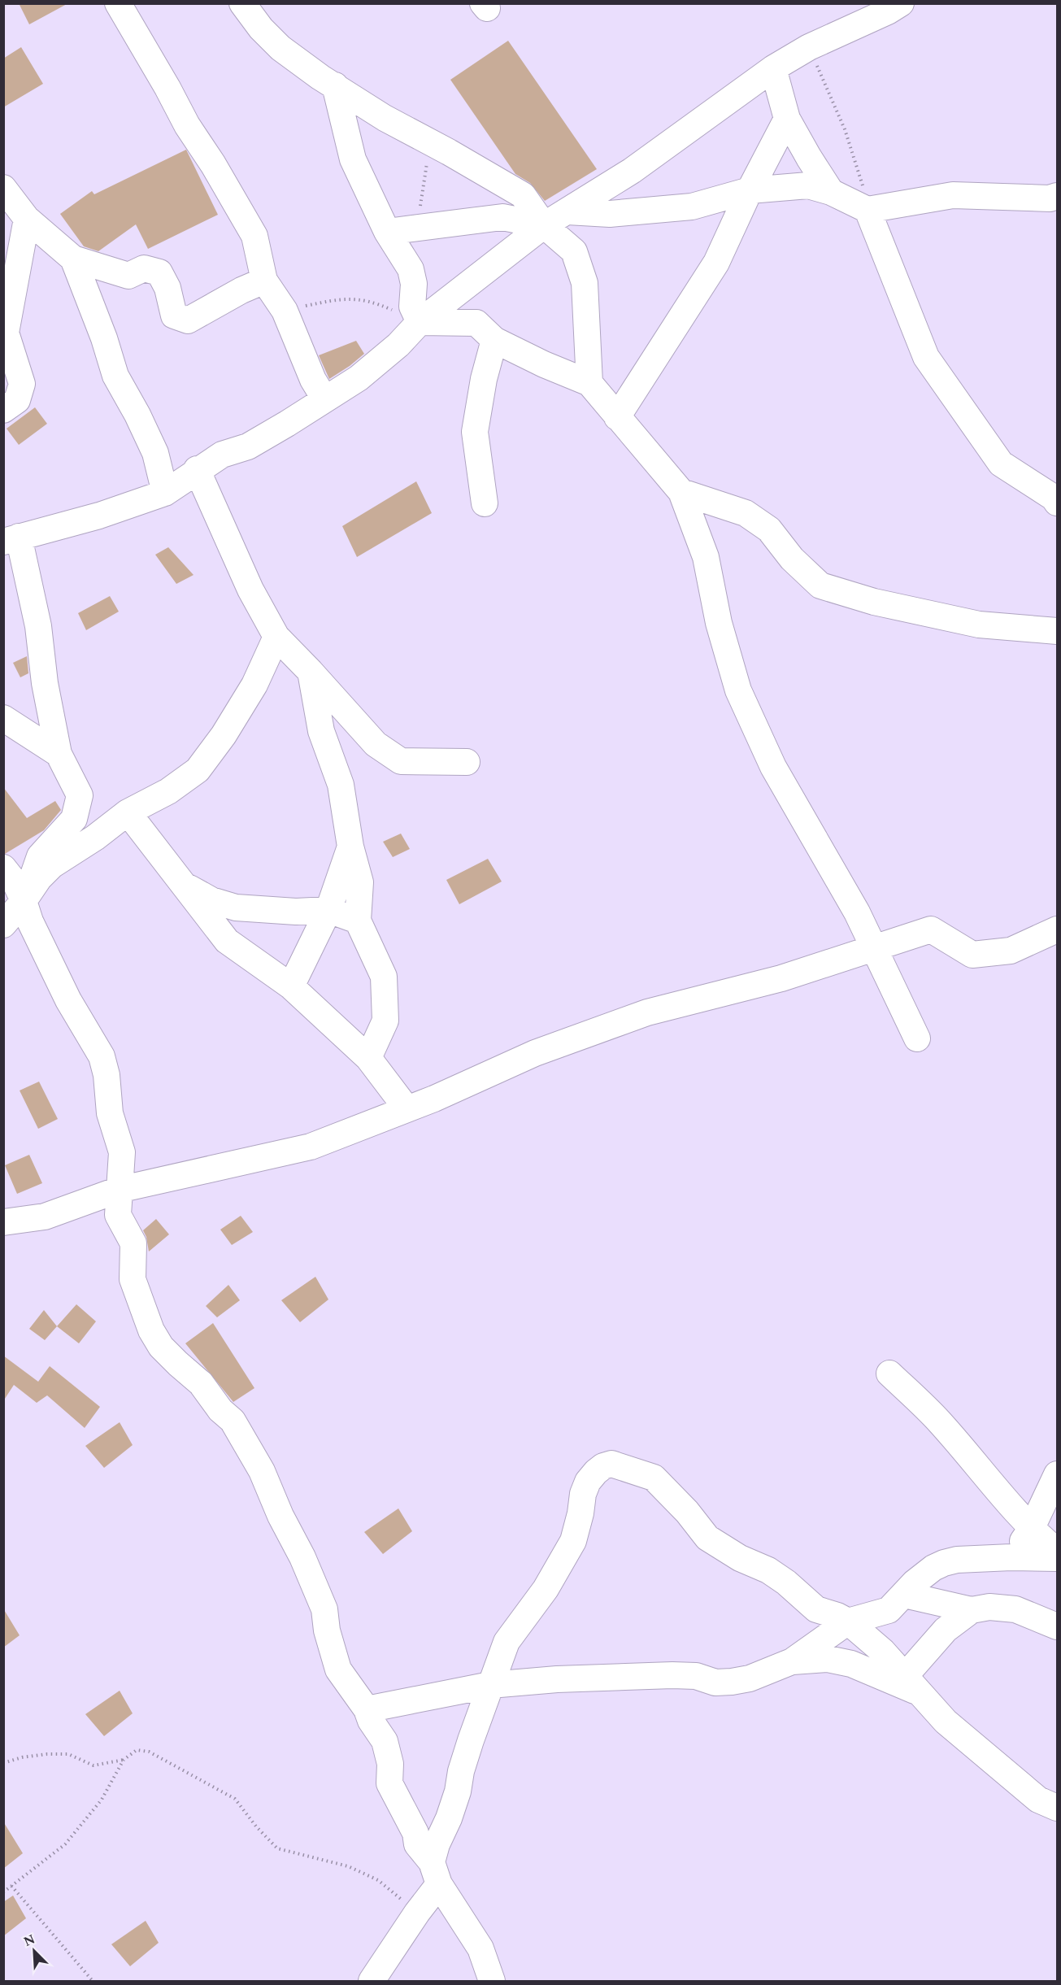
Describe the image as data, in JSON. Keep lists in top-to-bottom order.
{
  "north": "top left"
}
